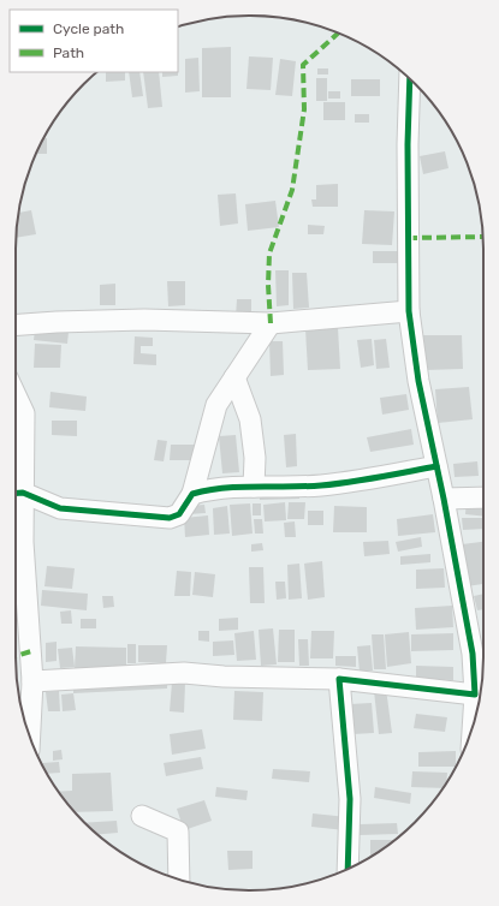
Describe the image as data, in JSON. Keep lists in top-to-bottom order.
{
  "legend": ["Cycle path", "Path"]
}
